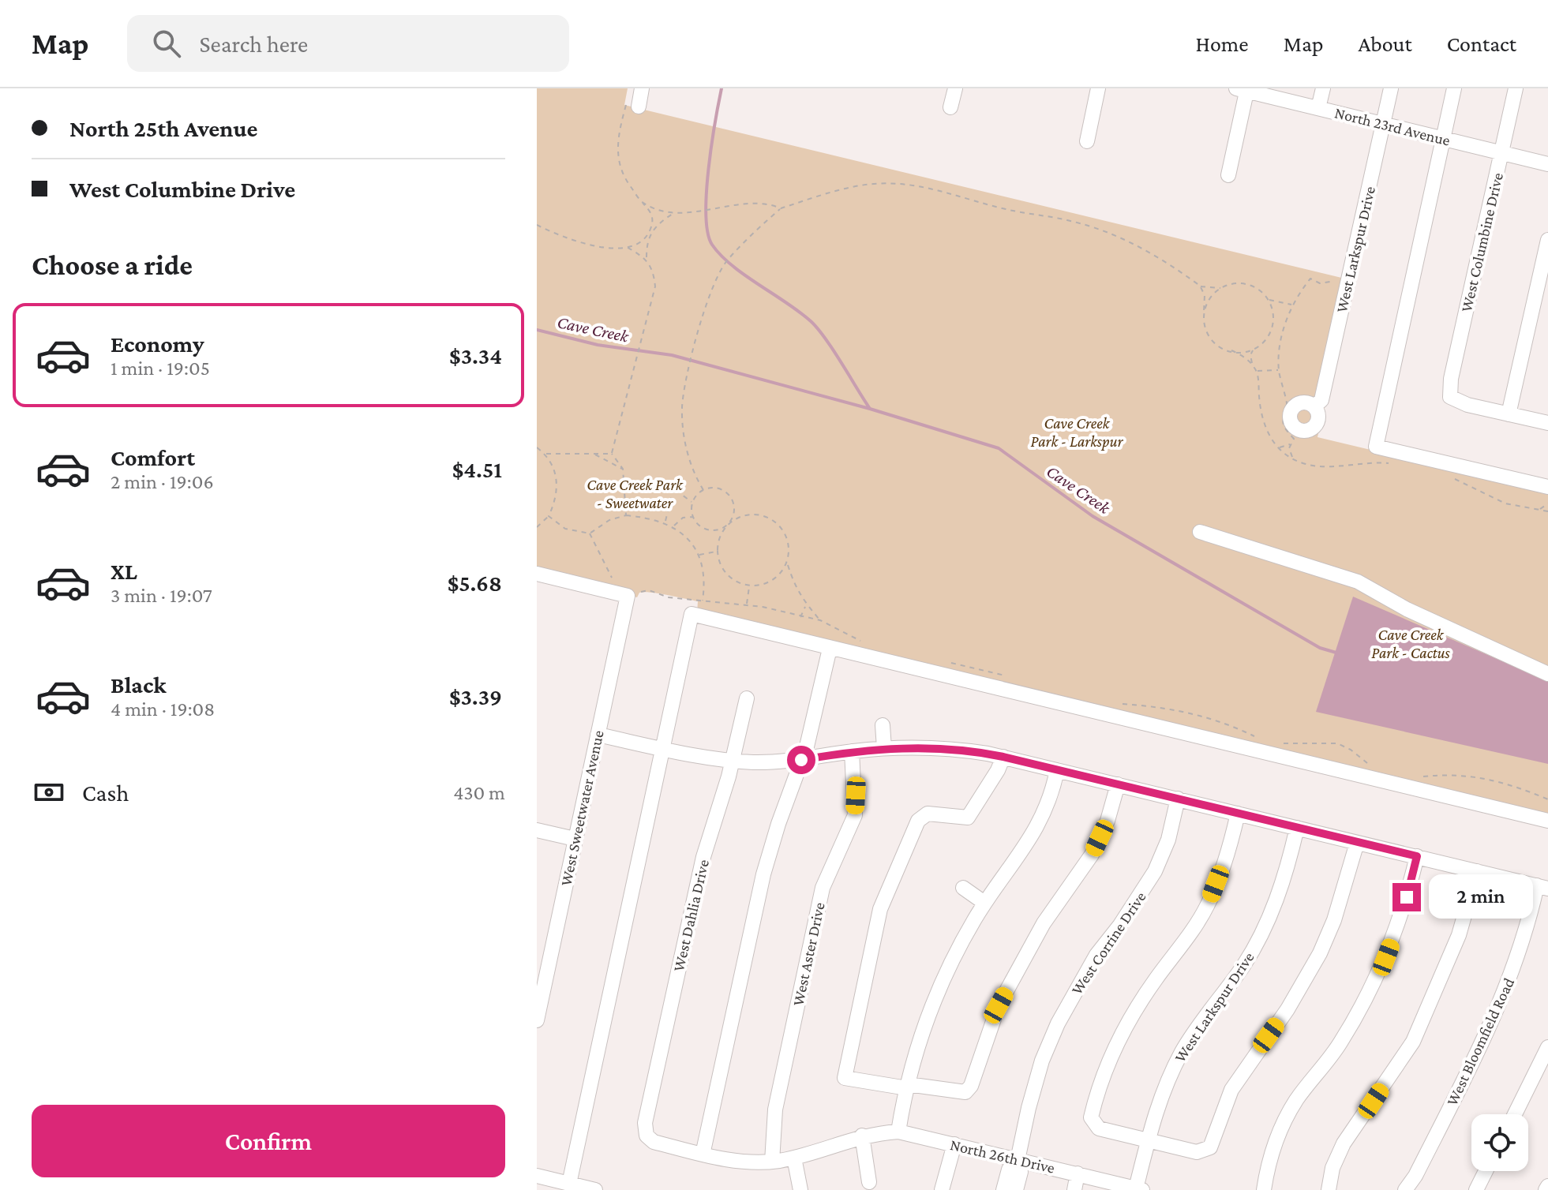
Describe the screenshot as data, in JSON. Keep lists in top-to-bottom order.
{
  "streets": {
    "street": [
      "North 23rd Avenue",
      "West Columbine Drive",
      "West Larkspur Drive",
      "West Sweetwater Avenue",
      "West Dahlia Drive",
      "West Corrine Drive",
      "West Aster Drive",
      "West Bloomfield Road",
      "North 26th Drive"
    ]
  },
  "crossings": [
    ["North 23rd Avenue", "West Columbine Drive"],
    ["North 23rd Avenue", "West Larkspur Drive"],
    ["West Larkspur Drive", "North 26th Drive"],
    ["West Dahlia Drive", "North 26th Drive"],
    ["West Corrine Drive", "North 26th Drive"],
    ["West Aster Drive", "North 26th Drive"]
  ],
  "water": ["Cave Creek"],
  "parks": ["Cave Creek Park - Larkspur", "Cave Creek Park - Sweetwater", "Cave Creek Park - Cactus"],
  "page": {
    "header": "Map",
    "search": "Search here",
    "nav": [
      "Home",
      "Map",
      "About",
      "Contact"
    ],
    "banner": ["North 25th Avenue", "West Columbine Drive"],
    "heading": "Choose a ride",
    "list": [
      {
        "name": "Economy",
        "note": "1 min · 19:05",
        "value": "$3.34"
      },
      {
        "name": "Comfort",
        "note": "2 min · 19:06",
        "value": "$4.51"
      },
      {
        "name": "XL",
        "note": "3 min · 19:07",
        "value": "$5.68"
      },
      {
        "name": "Black",
        "note": "4 min · 19:08",
        "value": "$3.39"
      }
    ],
    "pay": ["Cash", "430 m"],
    "bubble": "2 min",
    "buttons": "Confirm"
  }
}
